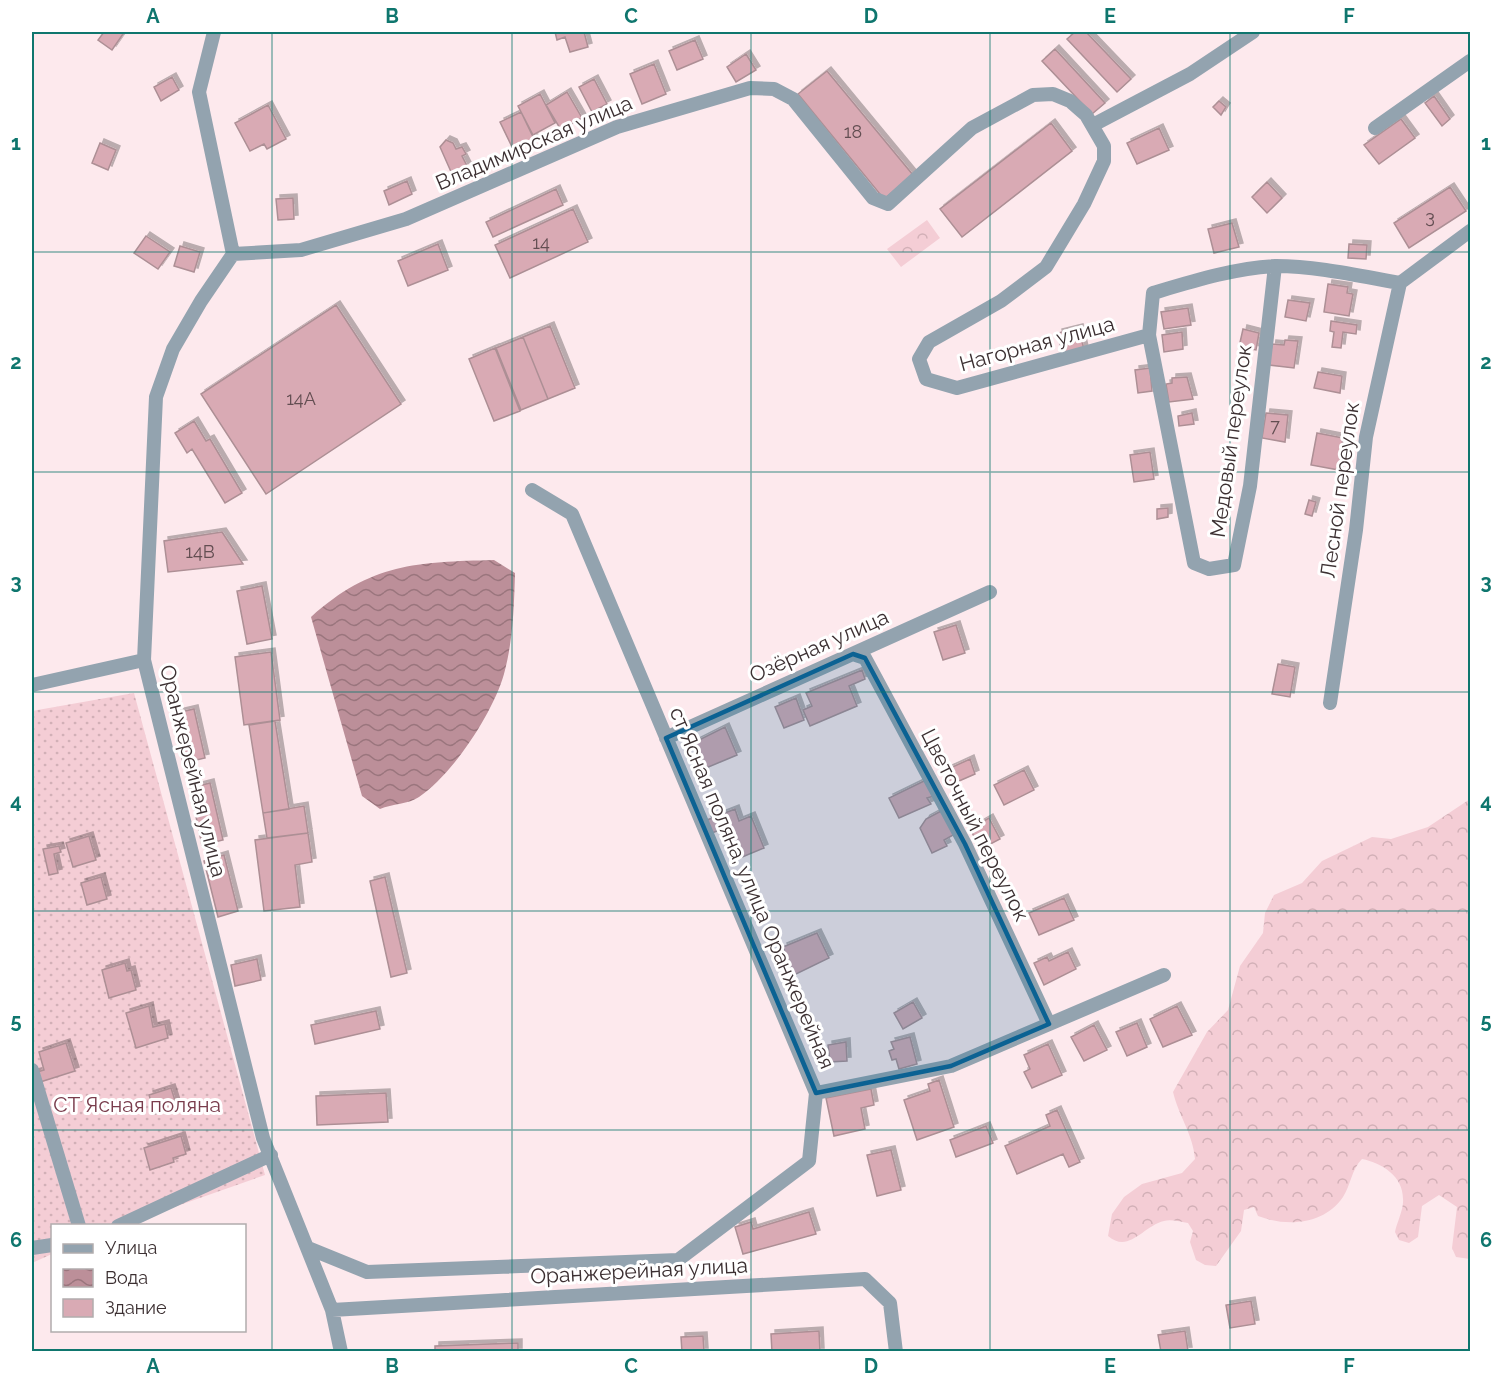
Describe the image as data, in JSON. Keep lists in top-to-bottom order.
{
  "streets": {
    "street": [
      "Владимирская улица",
      "Нагорная улица",
      "Медовый переулок",
      "Лесной переулок",
      "Озёрная улица",
      "Оранжерейная улица",
      "Цветочный переулок",
      "ст Ясная поляна, улица Оранжерейная"
    ]
  },
  "crossings": [
    ["Владимирская улица", "Нагорная улица"],
    ["Владимирская улица", "Оранжерейная улица"],
    ["Нагорная улица", "Медовый переулок"],
    ["Нагорная улица", "Лесной переулок"],
    ["Озёрная улица", "Цветочный переулок"],
    ["Озёрная улица", "ст Ясная поляна, улица Оранжерейная"],
    ["Оранжерейная улица", "ст Ясная поляна, улица Оранжерейная"]
  ],
  "parks": ["СТ Ясная поляна"],
  "house_numbers": [
    "18",
    "3",
    "14",
    "14А",
    "7",
    "14В"
  ],
  "legend": ["Улица", "Вода", "Здание"],
  "grid": {
    "columns": [
      "A",
      "B",
      "C",
      "D",
      "E",
      "F"
    ],
    "rows": [
      "1",
      "2",
      "3",
      "4",
      "5",
      "6"
    ]
  }
}
